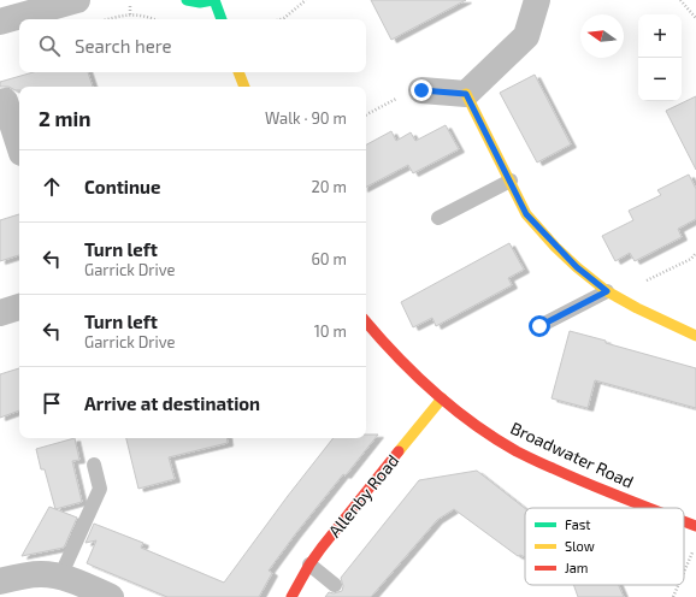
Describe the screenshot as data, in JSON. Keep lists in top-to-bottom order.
{
  "streets": {
    "street": ["Broadwater Road", "Allenby Road"]
  },
  "crossings": [
    ["Broadwater Road", "Allenby Road"]
  ],
  "legend": ["Fast", "Slow", "Jam"],
  "north": "left",
  "page": {
    "map_buttons": ["+", "−"],
    "search": "Search here",
    "heading": ["2 min", "Walk · 90 m"],
    "list": [
      ["Continue", "20 m"],
      ["Turn left", "Garrick Drive", "60 m"],
      ["Turn left", "Garrick Drive", "10 m"],
      "Arrive at destination"
    ]
  }
}
